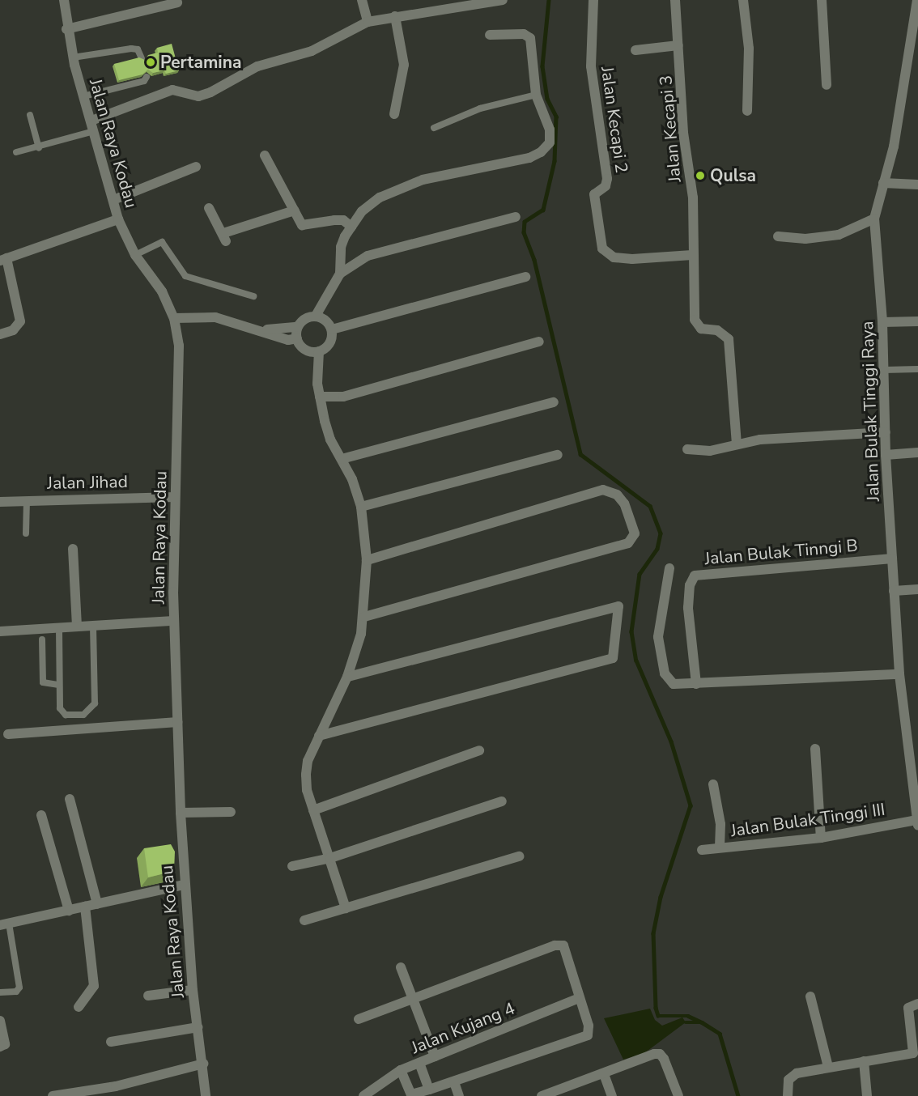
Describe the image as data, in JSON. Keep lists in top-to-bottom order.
{
  "streets": {
    "street": [
      "Jalan Kecapi 2",
      "Jalan Kecapi 3",
      "Jalan Raya Kodau",
      "Jalan Bulak Tinggi Raya",
      "Jalan Jihad",
      "Jalan Bulak Tinngi B",
      "Jalan Bulak Tinggi III",
      "Jalan Kujang 4"
    ]
  },
  "crossings": [
    ["Jalan Kecapi 2", "Jalan Kecapi 3"],
    ["Jalan Raya Kodau", "Jalan Jihad"],
    ["Jalan Bulak Tinggi Raya", "Jalan Bulak Tinngi B"],
    ["Jalan Bulak Tinggi Raya", "Jalan Bulak Tinggi III"]
  ],
  "places": ["Pertamina", "Qulsa"]
}
